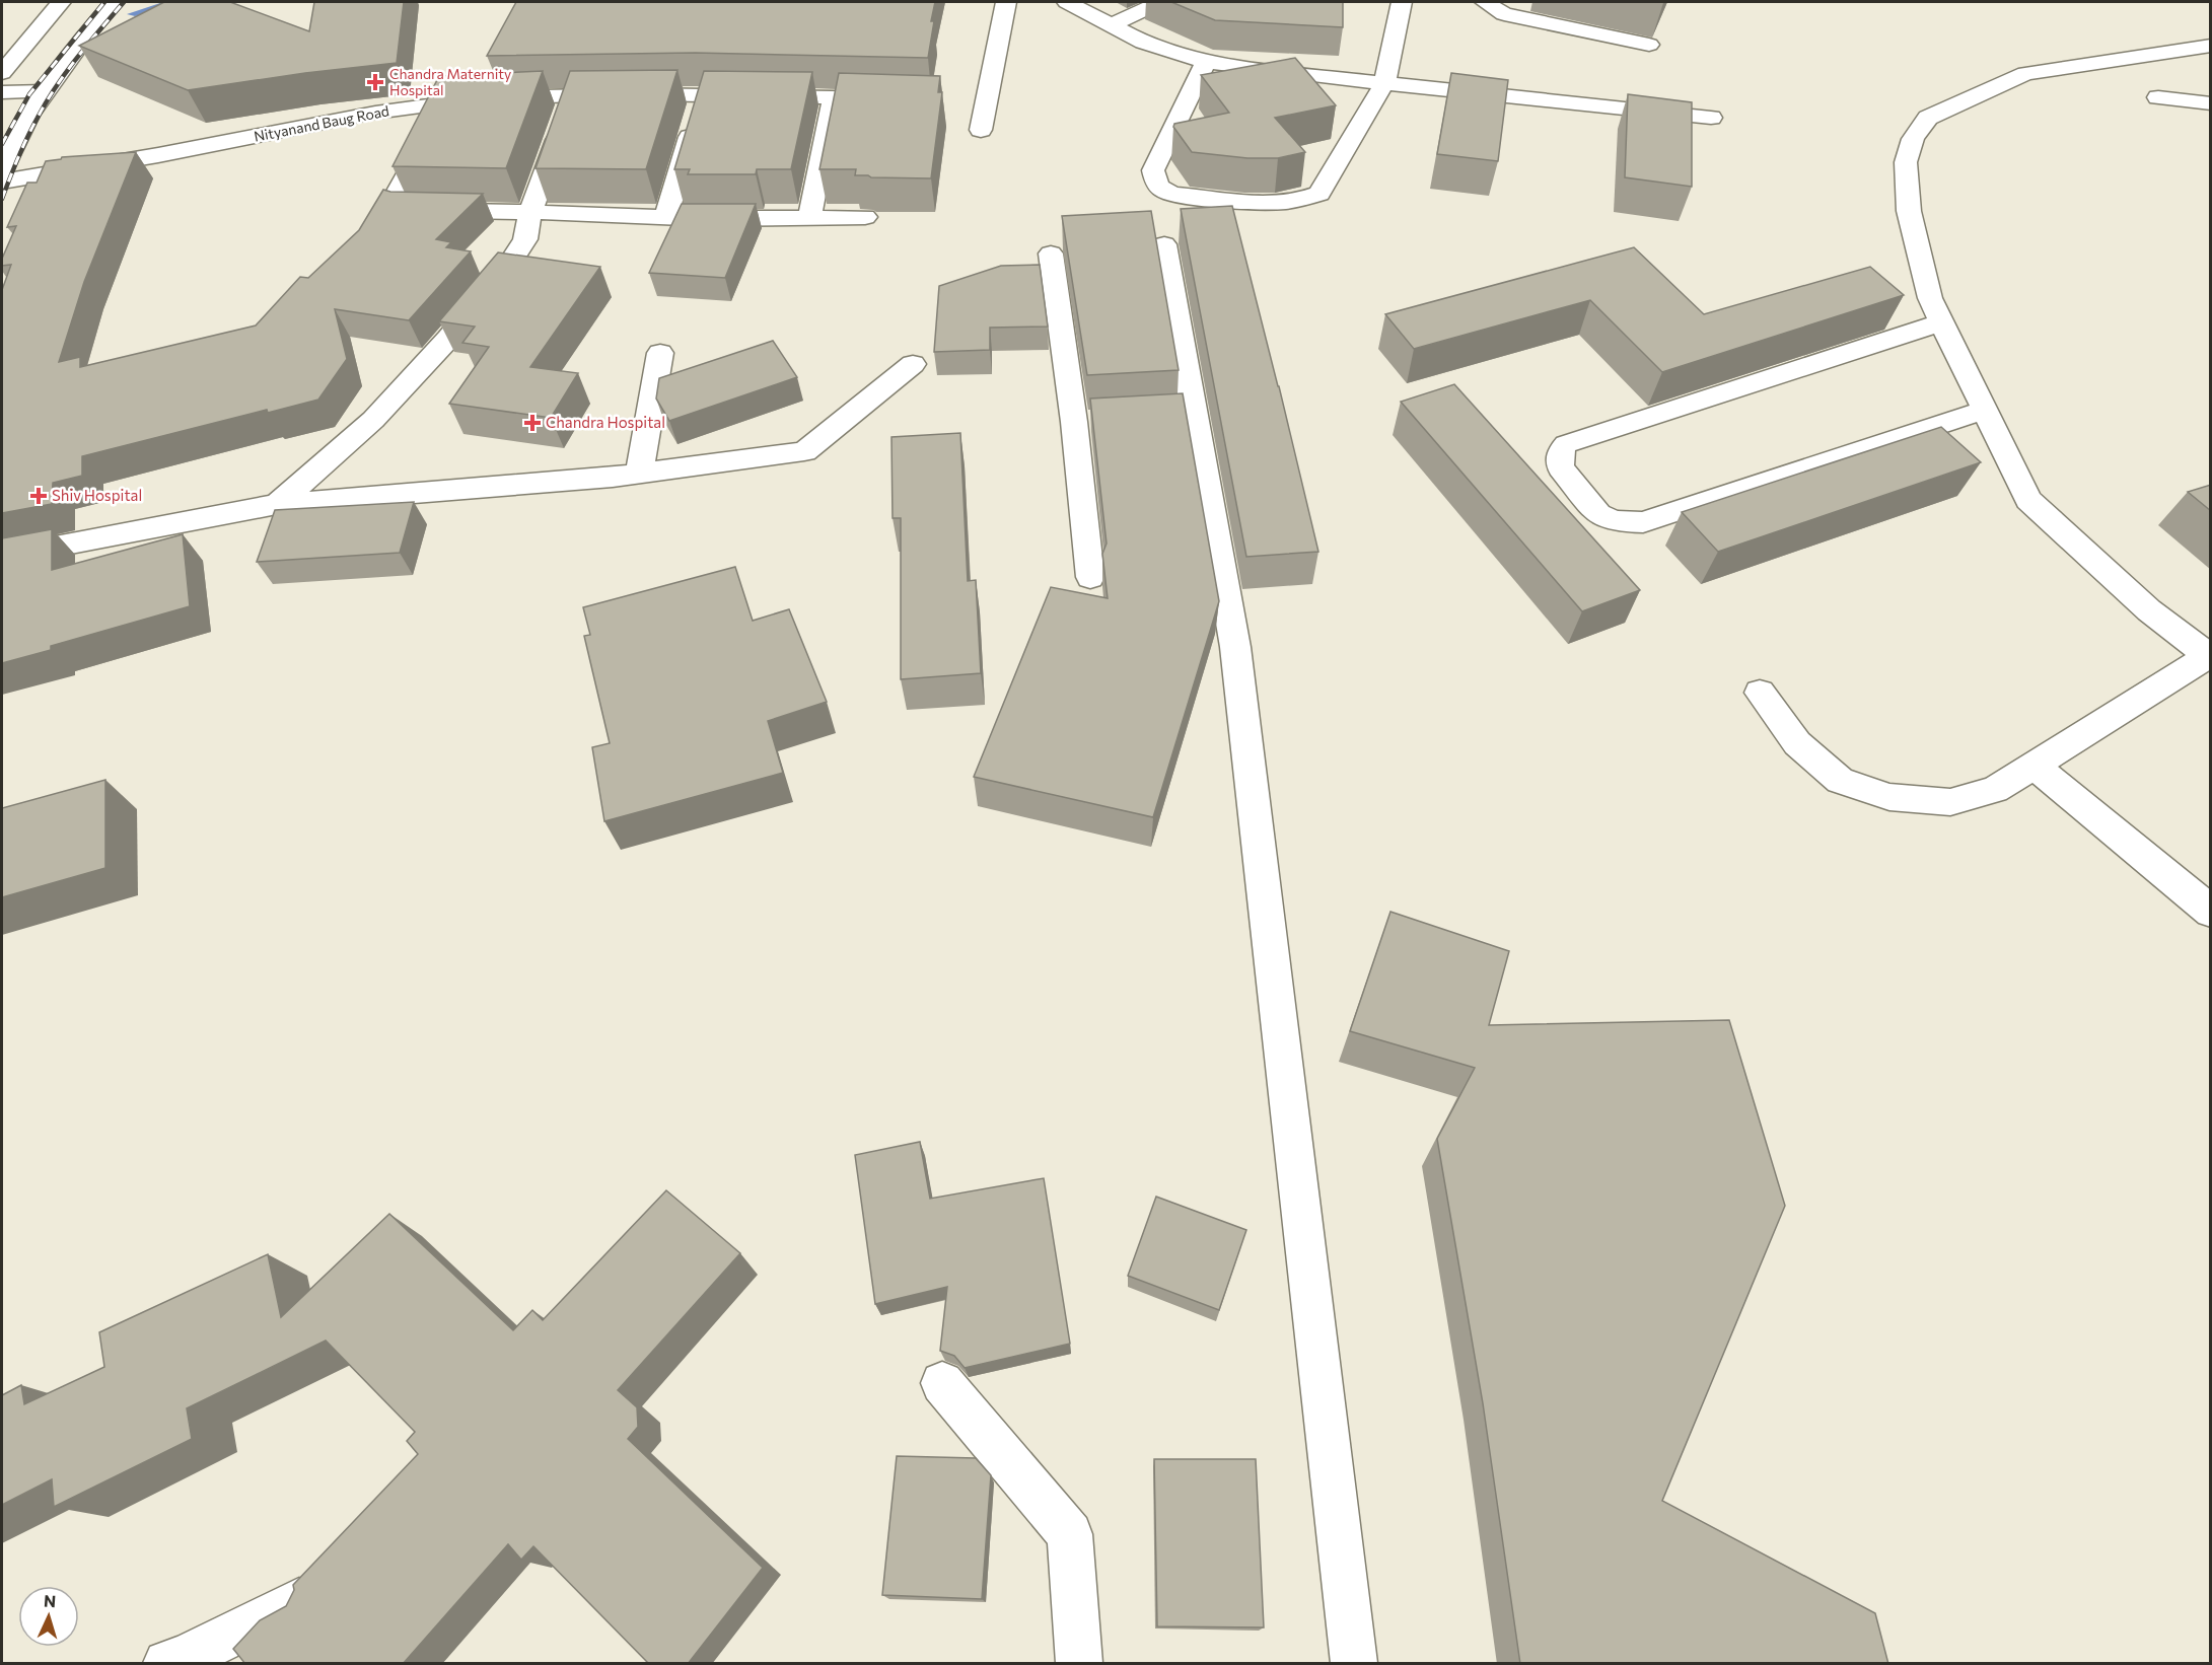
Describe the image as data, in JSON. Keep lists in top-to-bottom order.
{
  "streets": {
    "street": ["Nityanand Baug Road"]
  },
  "places": {
    "health": ["Chandra Maternity Hospital", "Chandra Hospital", "Shiv Hospital"]
  },
  "north": "top"
}
